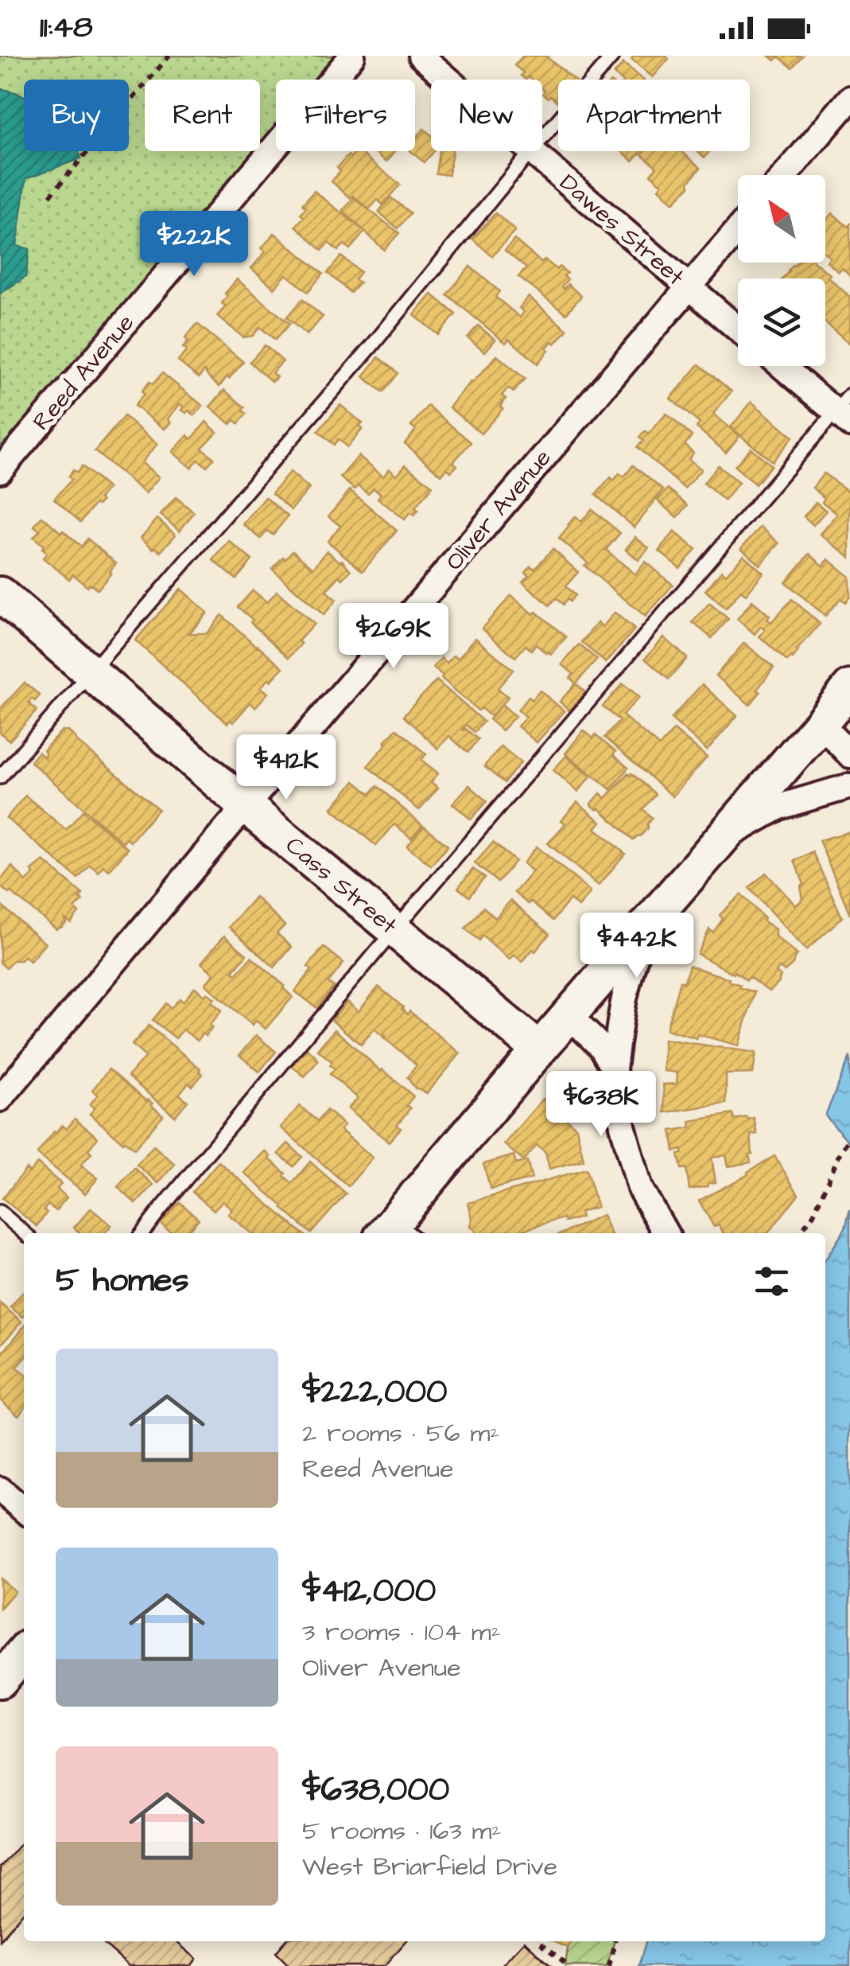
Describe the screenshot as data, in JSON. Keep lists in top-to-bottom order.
{
  "streets": {
    "street": [
      "Dawes Street",
      "Reed Avenue",
      "Oliver Avenue",
      "Cass Street"
    ]
  },
  "crossings": [
    ["Dawes Street", "Oliver Avenue"],
    ["Oliver Avenue", "Cass Street"]
  ],
  "north": "top left",
  "page": {
    "status": "11:48",
    "chip": [
      "Buy",
      "Rent",
      "Filters",
      "New",
      "Apartment"
    ],
    "price": [
      "$222K",
      "$269K",
      "$412K",
      "$442K",
      "$638K"
    ],
    "heading": "5 homes",
    "list": [
      {
        "name": "$222,000",
        "note": "2 rooms · 56 m² · Reed Avenue"
      },
      {
        "name": "$412,000",
        "note": "3 rooms · 104 m² · Oliver Avenue"
      },
      {
        "name": "$638,000",
        "note": "5 rooms · 163 m² · West Briarfield Drive"
      }
    ]
  }
}
